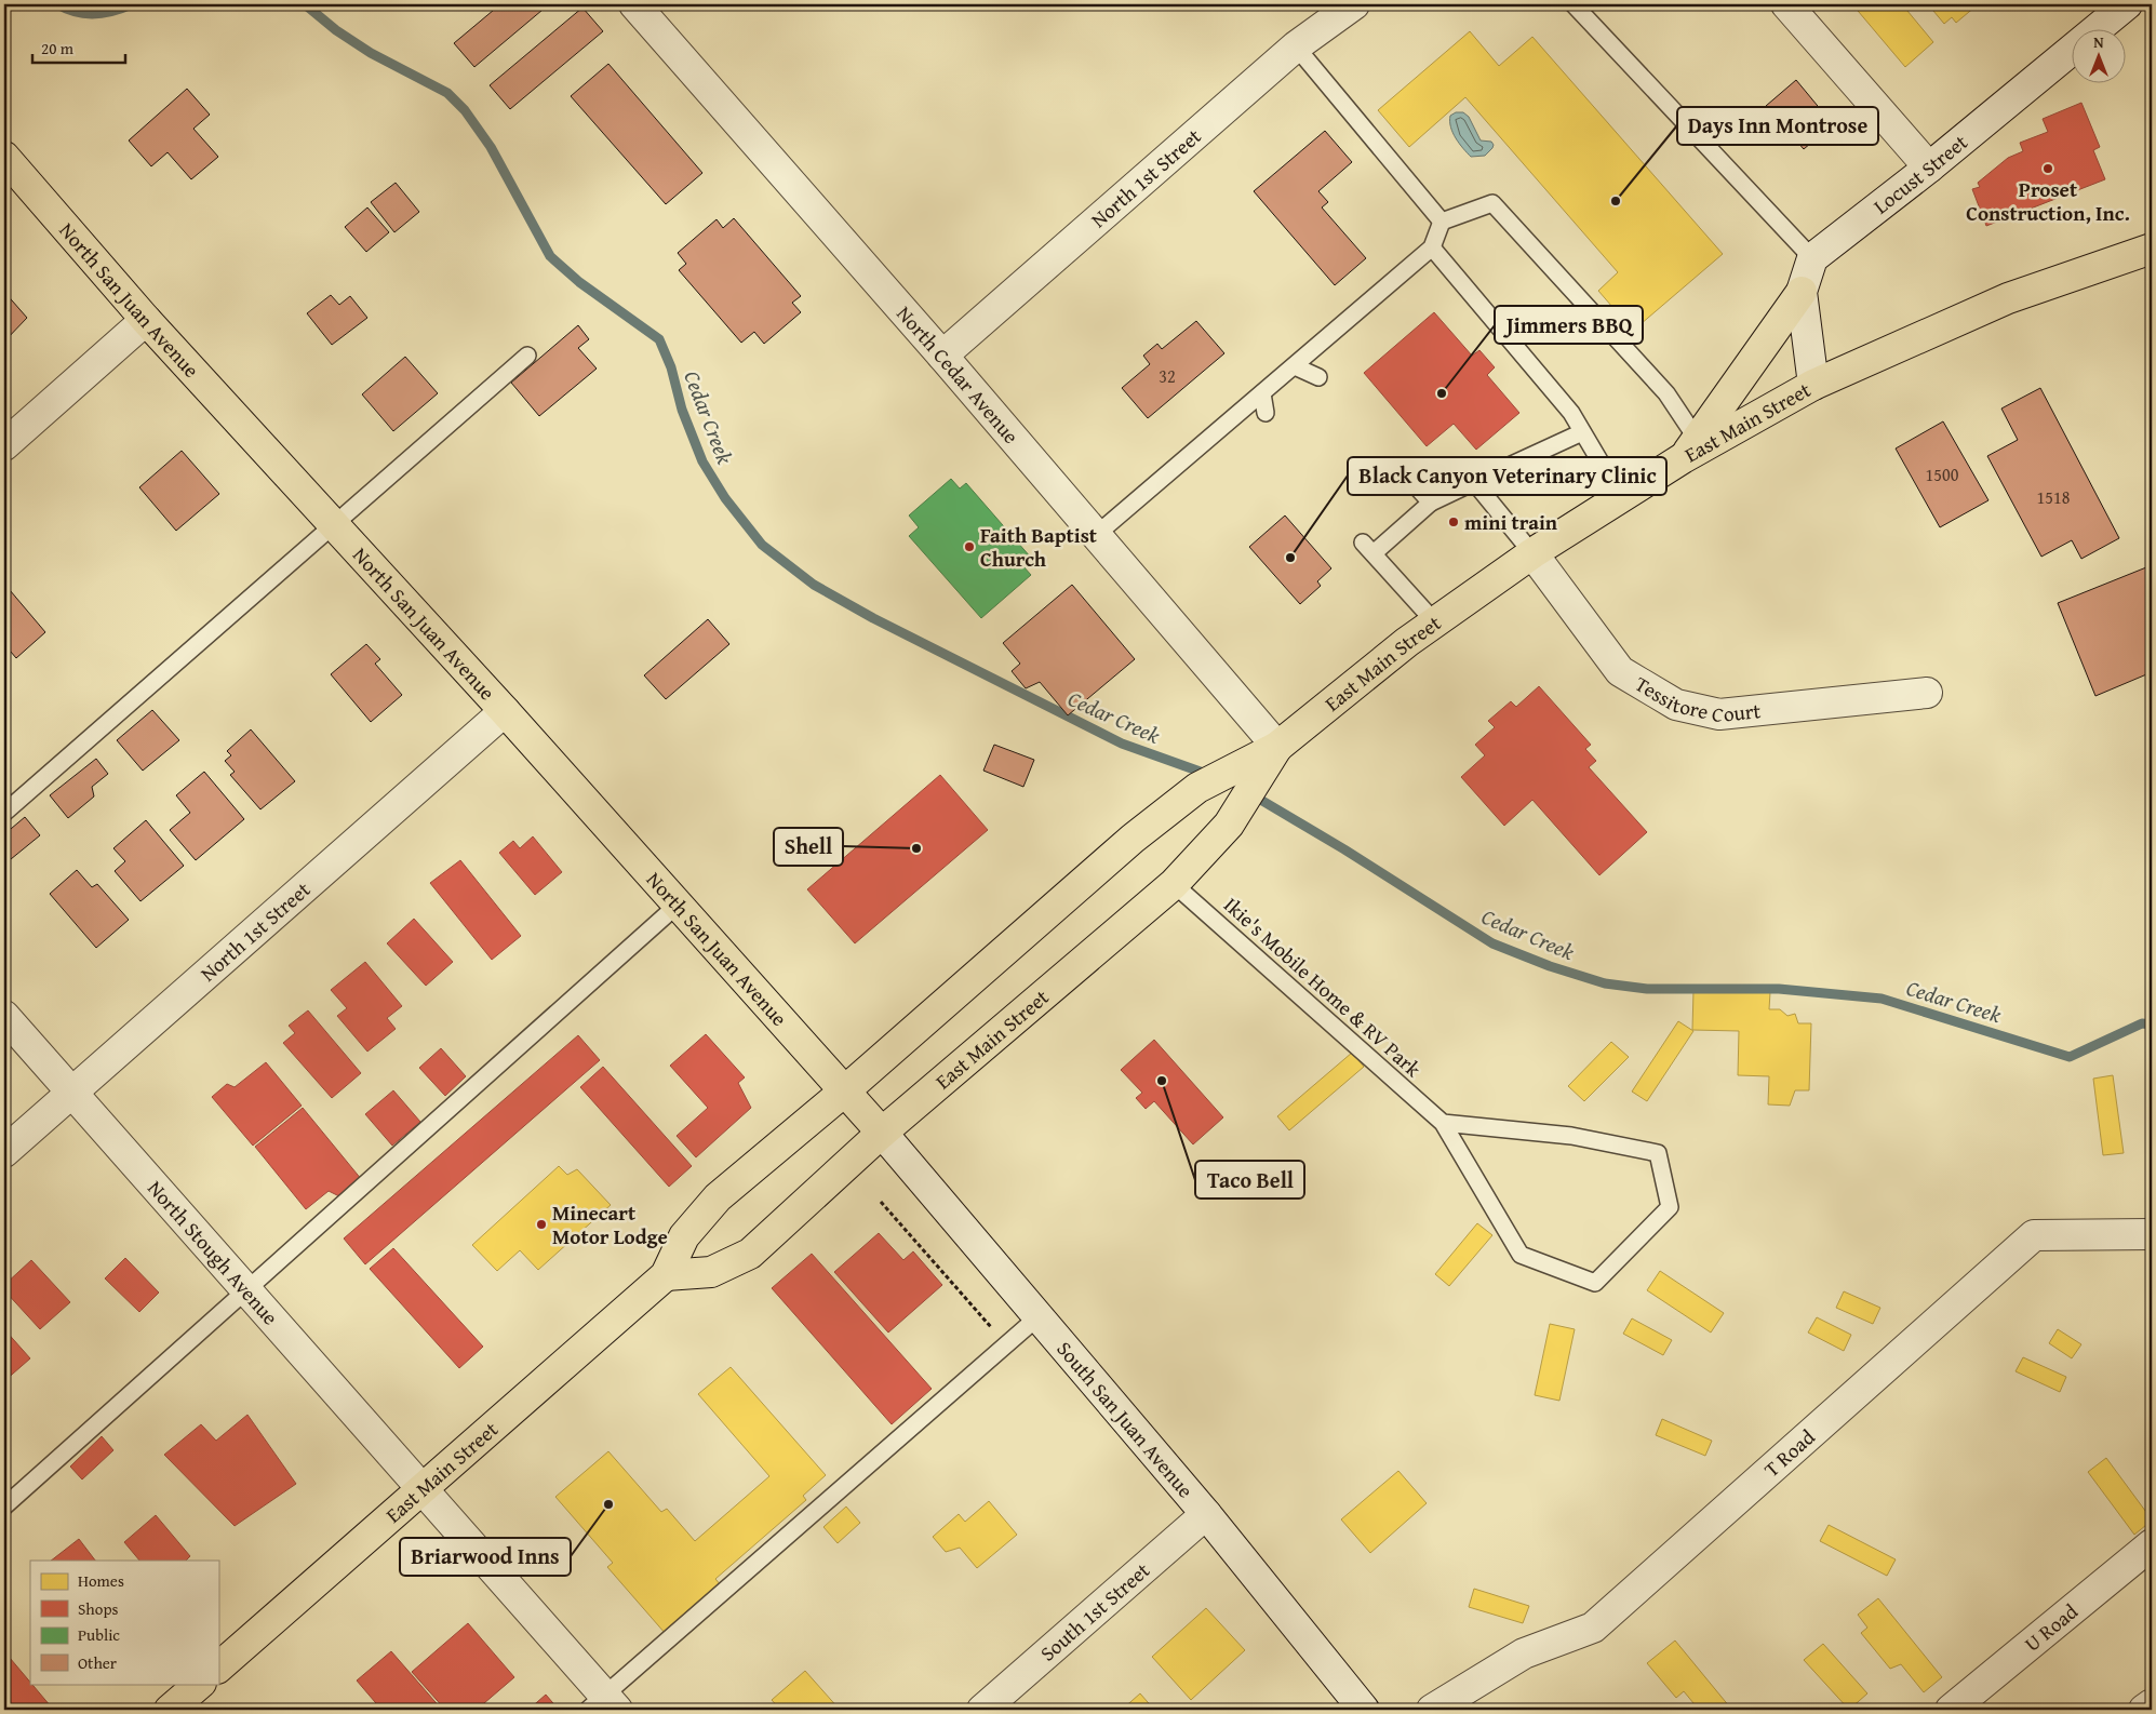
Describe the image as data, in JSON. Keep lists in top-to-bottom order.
{
  "streets": {
    "main road": ["North San Juan Avenue", "East Main Street"],
    "street": [
      "Locust Street",
      "North 1st Street",
      "North Cedar Avenue",
      "Tessitore Court",
      "North Stough Avenue",
      "South San Juan Avenue",
      "T Road",
      "South 1st Street",
      "U Road"
    ],
    "lane": ["Ikie's Mobile Home & RV Park"]
  },
  "crossings": [
    ["North 1st Street", "North San Juan Avenue"],
    ["North 1st Street", "North Cedar Avenue"],
    ["North 1st Street", "North Stough Avenue"],
    ["North San Juan Avenue", "East Main Street"],
    ["North San Juan Avenue", "South San Juan Avenue"],
    ["North Cedar Avenue", "East Main Street"],
    ["East Main Street", "Tessitore Court"],
    ["East Main Street", "Ikie's Mobile Home & RV Park"],
    ["East Main Street", "North Stough Avenue"],
    ["East Main Street", "South San Juan Avenue"],
    ["South San Juan Avenue", "South 1st Street"]
  ],
  "water": ["Cedar Creek"],
  "places": [
    "Proset Construction, Inc.",
    "Days Inn Montrose",
    "Jimmers BBQ",
    "mini train",
    "Faith Baptist Church",
    "Black Canyon Veterinary Clinic",
    "Shell",
    "Taco Bell",
    "Minecart Motor Lodge",
    "Briarwood Inns"
  ],
  "house_numbers": ["32", "1500", "1518"],
  "legend": [
    "Homes",
    "Shops",
    "Public",
    "Other"
  ],
  "scale_bar": "20 m",
  "north": "top"
}
